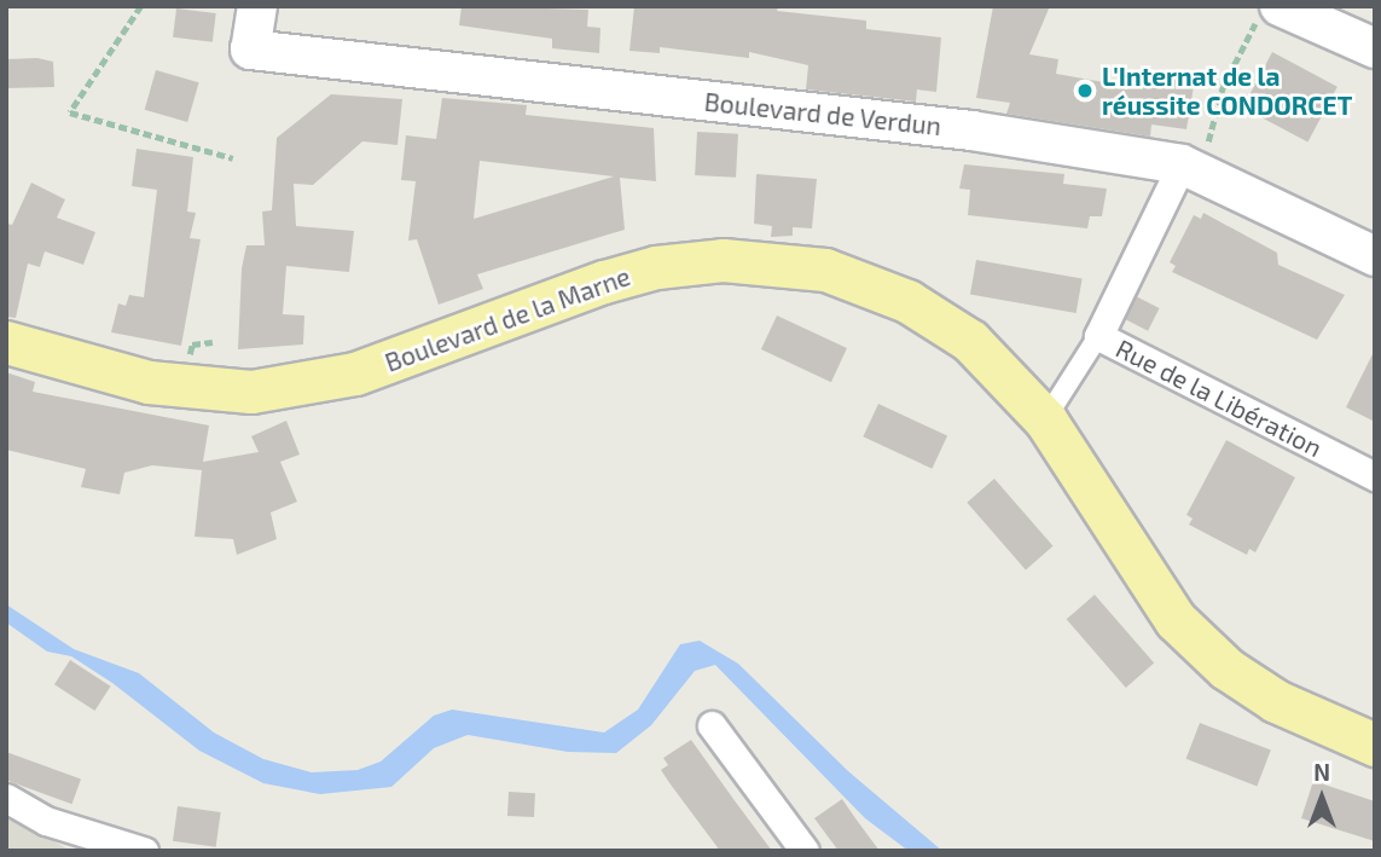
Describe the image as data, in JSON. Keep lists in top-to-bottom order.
{
  "streets": {
    "main road": ["Boulevard de Verdun", "Boulevard de la Marne"],
    "street": ["Rue de la Libération"]
  },
  "crossings": [
    ["Boulevard de Verdun", "Rue de la Libération"]
  ],
  "places": ["L'Internat de la réussite CONDORCET"],
  "north": "top"
}
